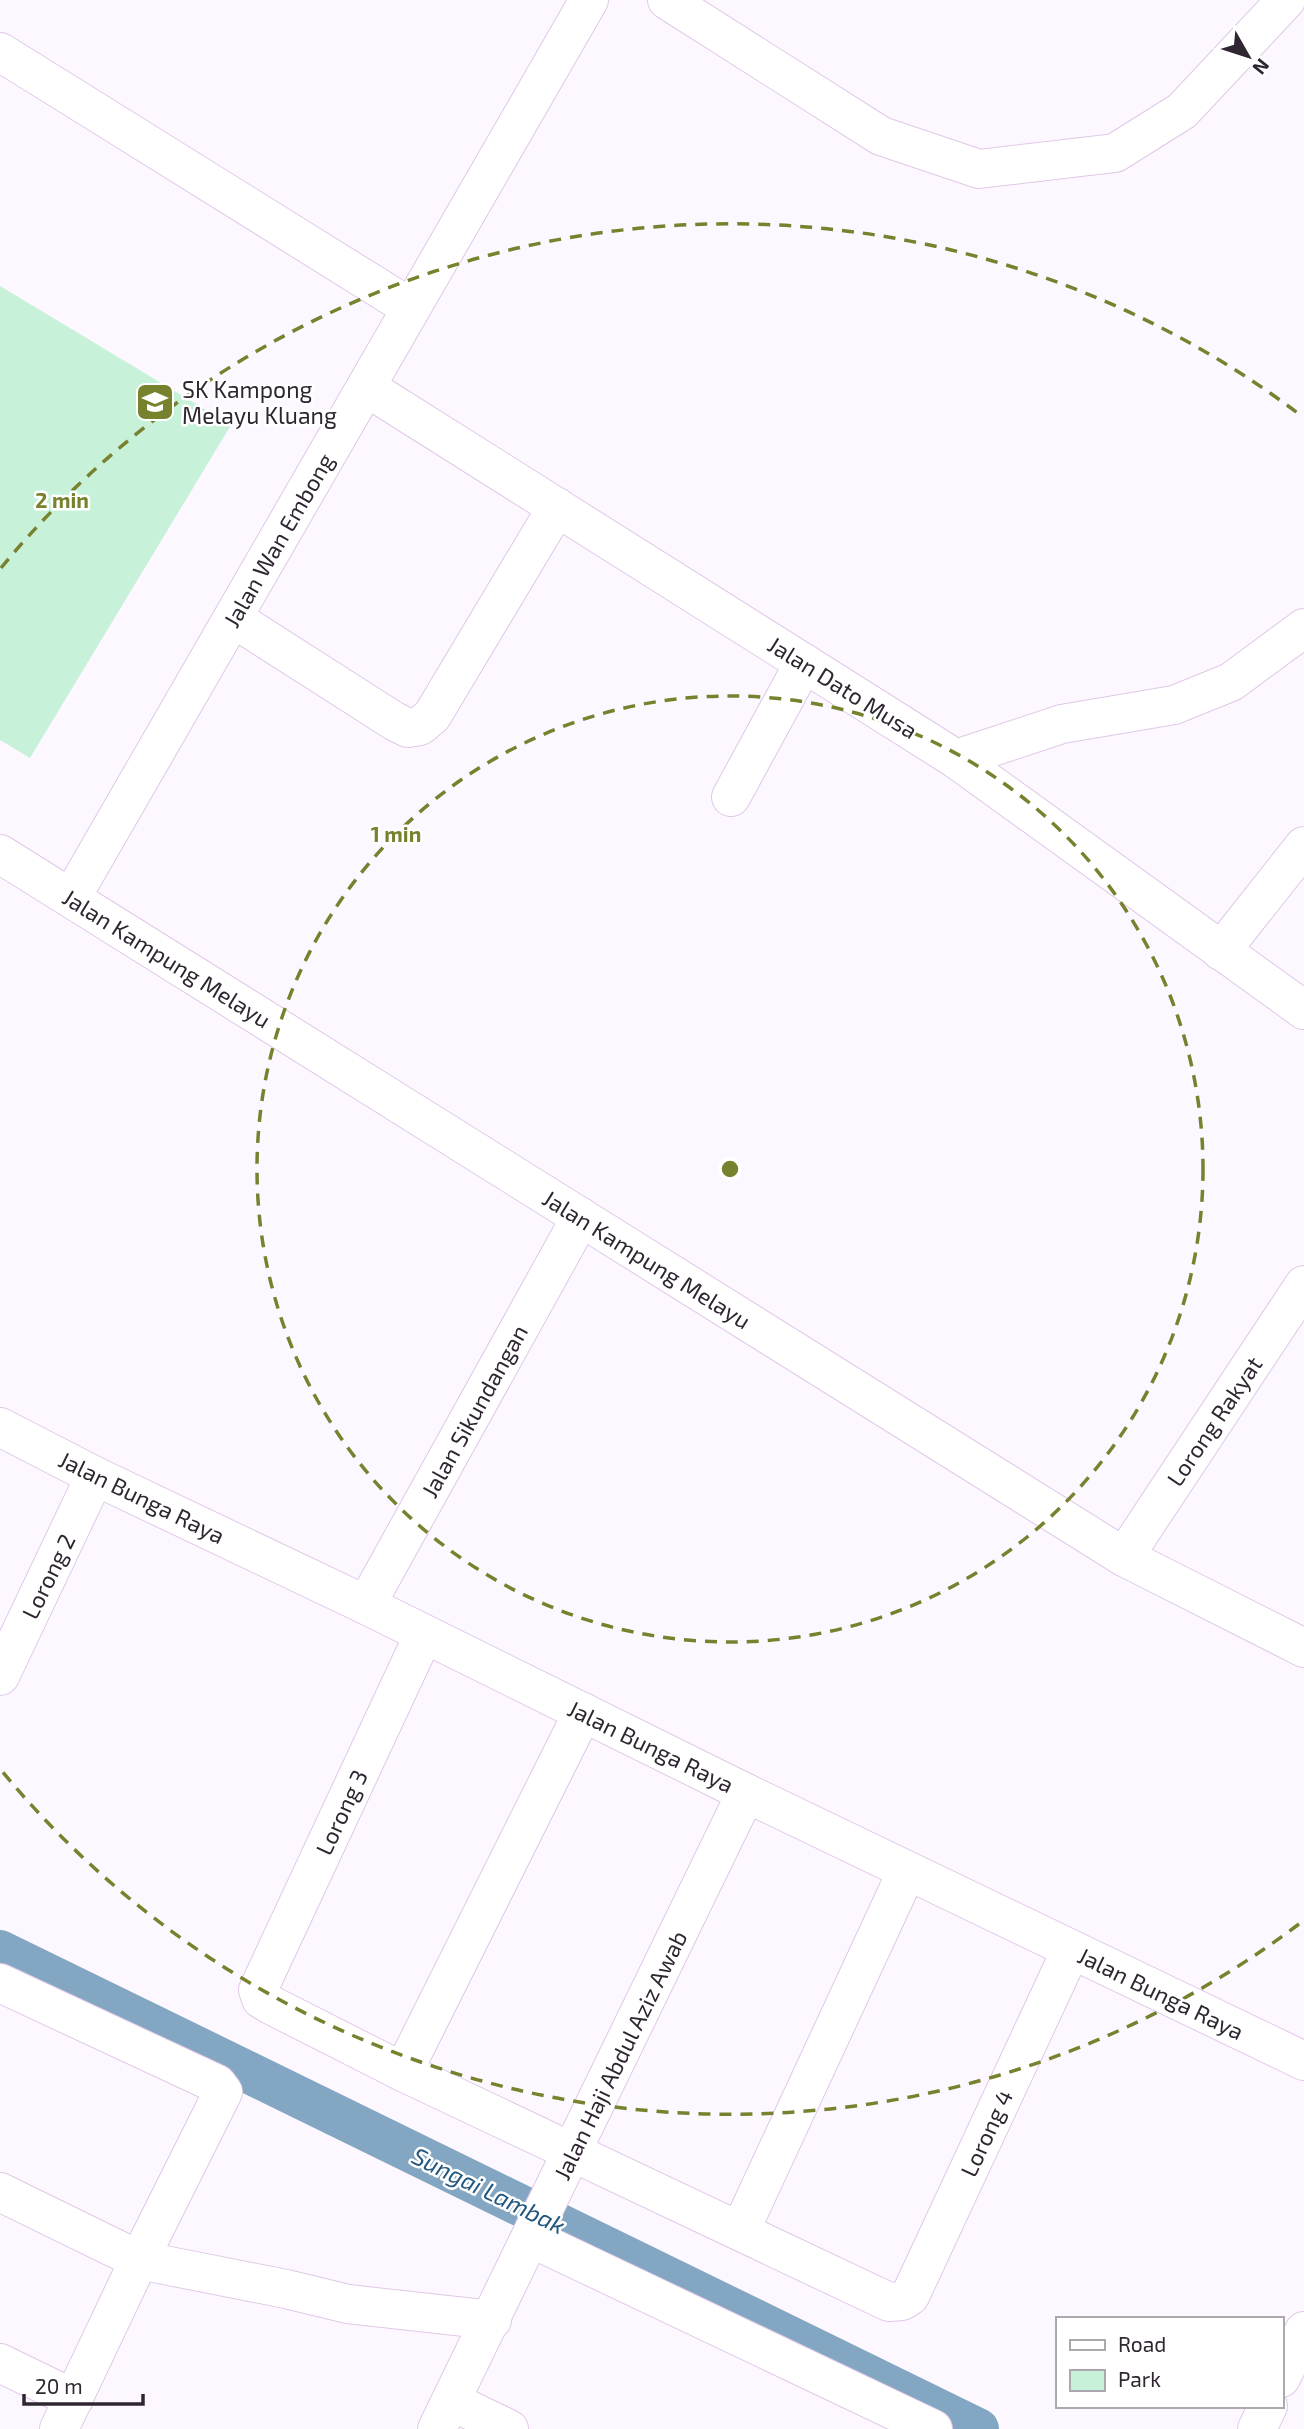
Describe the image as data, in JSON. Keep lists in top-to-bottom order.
{
  "streets": {
    "street": [
      "Jalan Wan Embong",
      "Jalan Dato Musa",
      "Jalan Kampung Melayu",
      "Jalan Sikundangan",
      "Lorong Rakyat",
      "Jalan Bunga Raya",
      "Lorong 2",
      "Lorong 3",
      "Jalan Haji Abdul Aziz Awab",
      "Lorong 4"
    ]
  },
  "crossings": [
    ["Jalan Wan Embong", "Jalan Dato Musa"],
    ["Jalan Wan Embong", "Jalan Kampung Melayu"],
    ["Jalan Kampung Melayu", "Jalan Sikundangan"],
    ["Jalan Kampung Melayu", "Lorong Rakyat"],
    ["Jalan Sikundangan", "Jalan Bunga Raya"],
    ["Jalan Bunga Raya", "Lorong 2"],
    ["Jalan Bunga Raya", "Lorong 3"],
    ["Jalan Bunga Raya", "Jalan Haji Abdul Aziz Awab"],
    ["Jalan Bunga Raya", "Lorong 4"]
  ],
  "water": ["Sungai Lambak"],
  "places": {
    "school or university": ["SK Kampong Melayu Kluang"]
  },
  "legend": ["Road", "Park"],
  "scale_bar": "20 m",
  "north": "bottom right",
  "rings": ["2 min", "1 min"]
}
